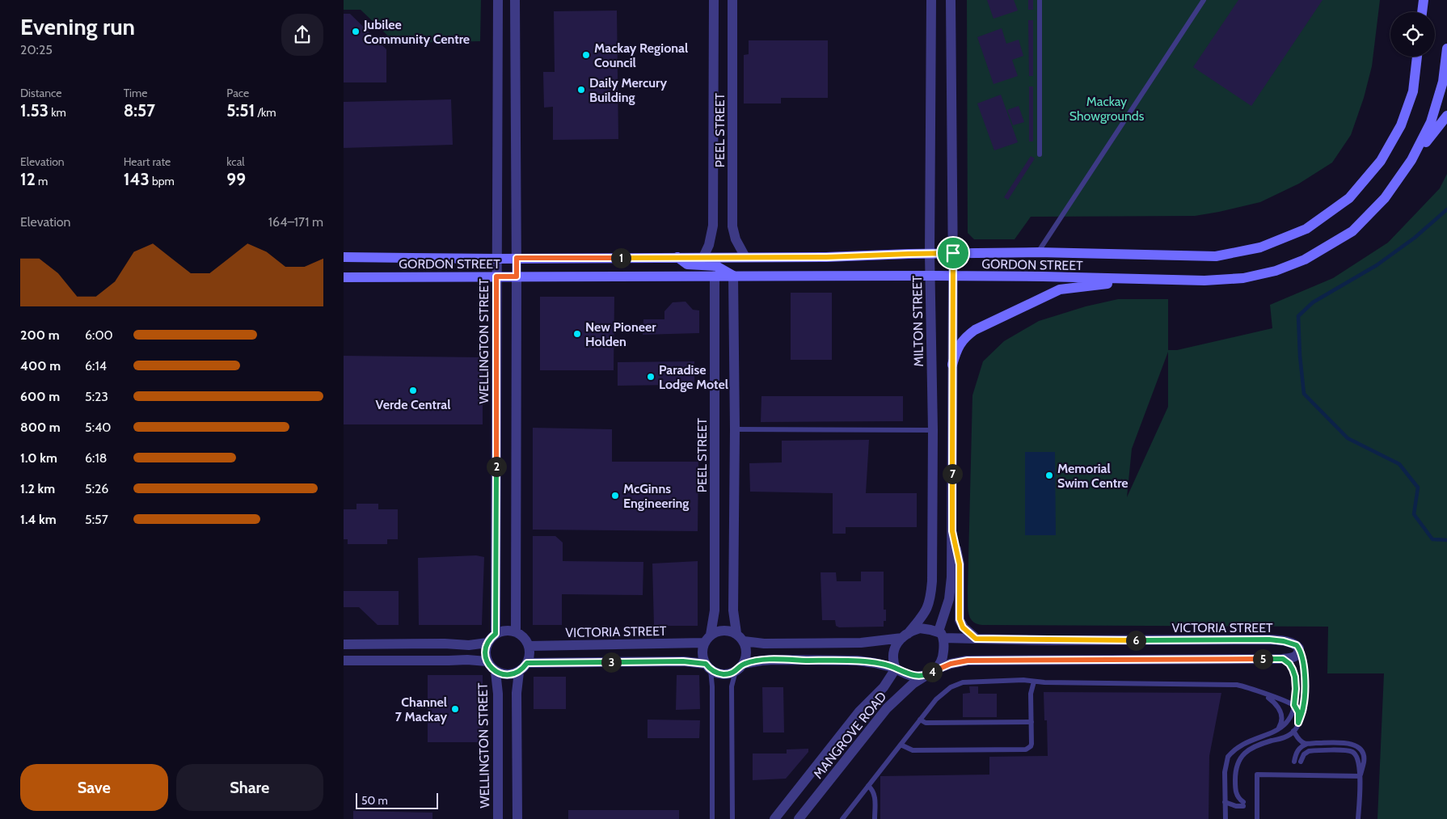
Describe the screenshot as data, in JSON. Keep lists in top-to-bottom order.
{
  "streets": {
    "main road": ["GORDON STREET"],
    "street": [
      "PEEL STREET",
      "MILTON STREET",
      "WELLINGTON STREET",
      "VICTORIA STREET",
      "MANGROVE ROAD"
    ]
  },
  "crossings": [
    ["PEEL STREET", "GORDON STREET"],
    ["PEEL STREET", "VICTORIA STREET"],
    ["GORDON STREET", "MILTON STREET"],
    ["GORDON STREET", "WELLINGTON STREET"],
    ["MILTON STREET", "VICTORIA STREET"],
    ["MILTON STREET", "MANGROVE ROAD"],
    ["WELLINGTON STREET", "VICTORIA STREET"],
    ["VICTORIA STREET", "MANGROVE ROAD"]
  ],
  "parks": ["Mackay Showgrounds"],
  "places": [
    "Jubilee Community Centre",
    "Mackay Regional Council",
    "Daily Mercury Building",
    "New Pioneer Holden",
    "Paradise Lodge Motel",
    "Verde Central",
    "Memorial Swim Centre",
    "McGinns Engineering",
    "Channel 7 Mackay"
  ],
  "scale_bar": "50 m",
  "page": {
    "heading": ["Evening run", "20:25"],
    "stats": [
      ["Distance", "1.53 km"],
      ["Time", "8:57"],
      ["Pace", "5:51 /km"],
      ["Elevation", "12 m"],
      ["Heart rate", "143 bpm"],
      ["kcal", "99"]
    ],
    "chart": ["Elevation", "164–171 m"],
    "pins": [
      "1",
      "2",
      "7",
      "6",
      "5",
      "3",
      "4"
    ],
    "list": [
      {
        "name": "200 m",
        "note": "6:00"
      },
      {
        "name": "400 m",
        "note": "6:14"
      },
      {
        "name": "600 m",
        "note": "5:23"
      },
      {
        "name": "800 m",
        "note": "5:40"
      },
      {
        "name": "1.0 km",
        "note": "6:18"
      },
      {
        "name": "1.2 km",
        "note": "5:26"
      },
      {
        "name": "1.4 km",
        "note": "5:57"
      }
    ],
    "buttons": ["Save", "Share"],
    "scale": "50 m"
  }
}
